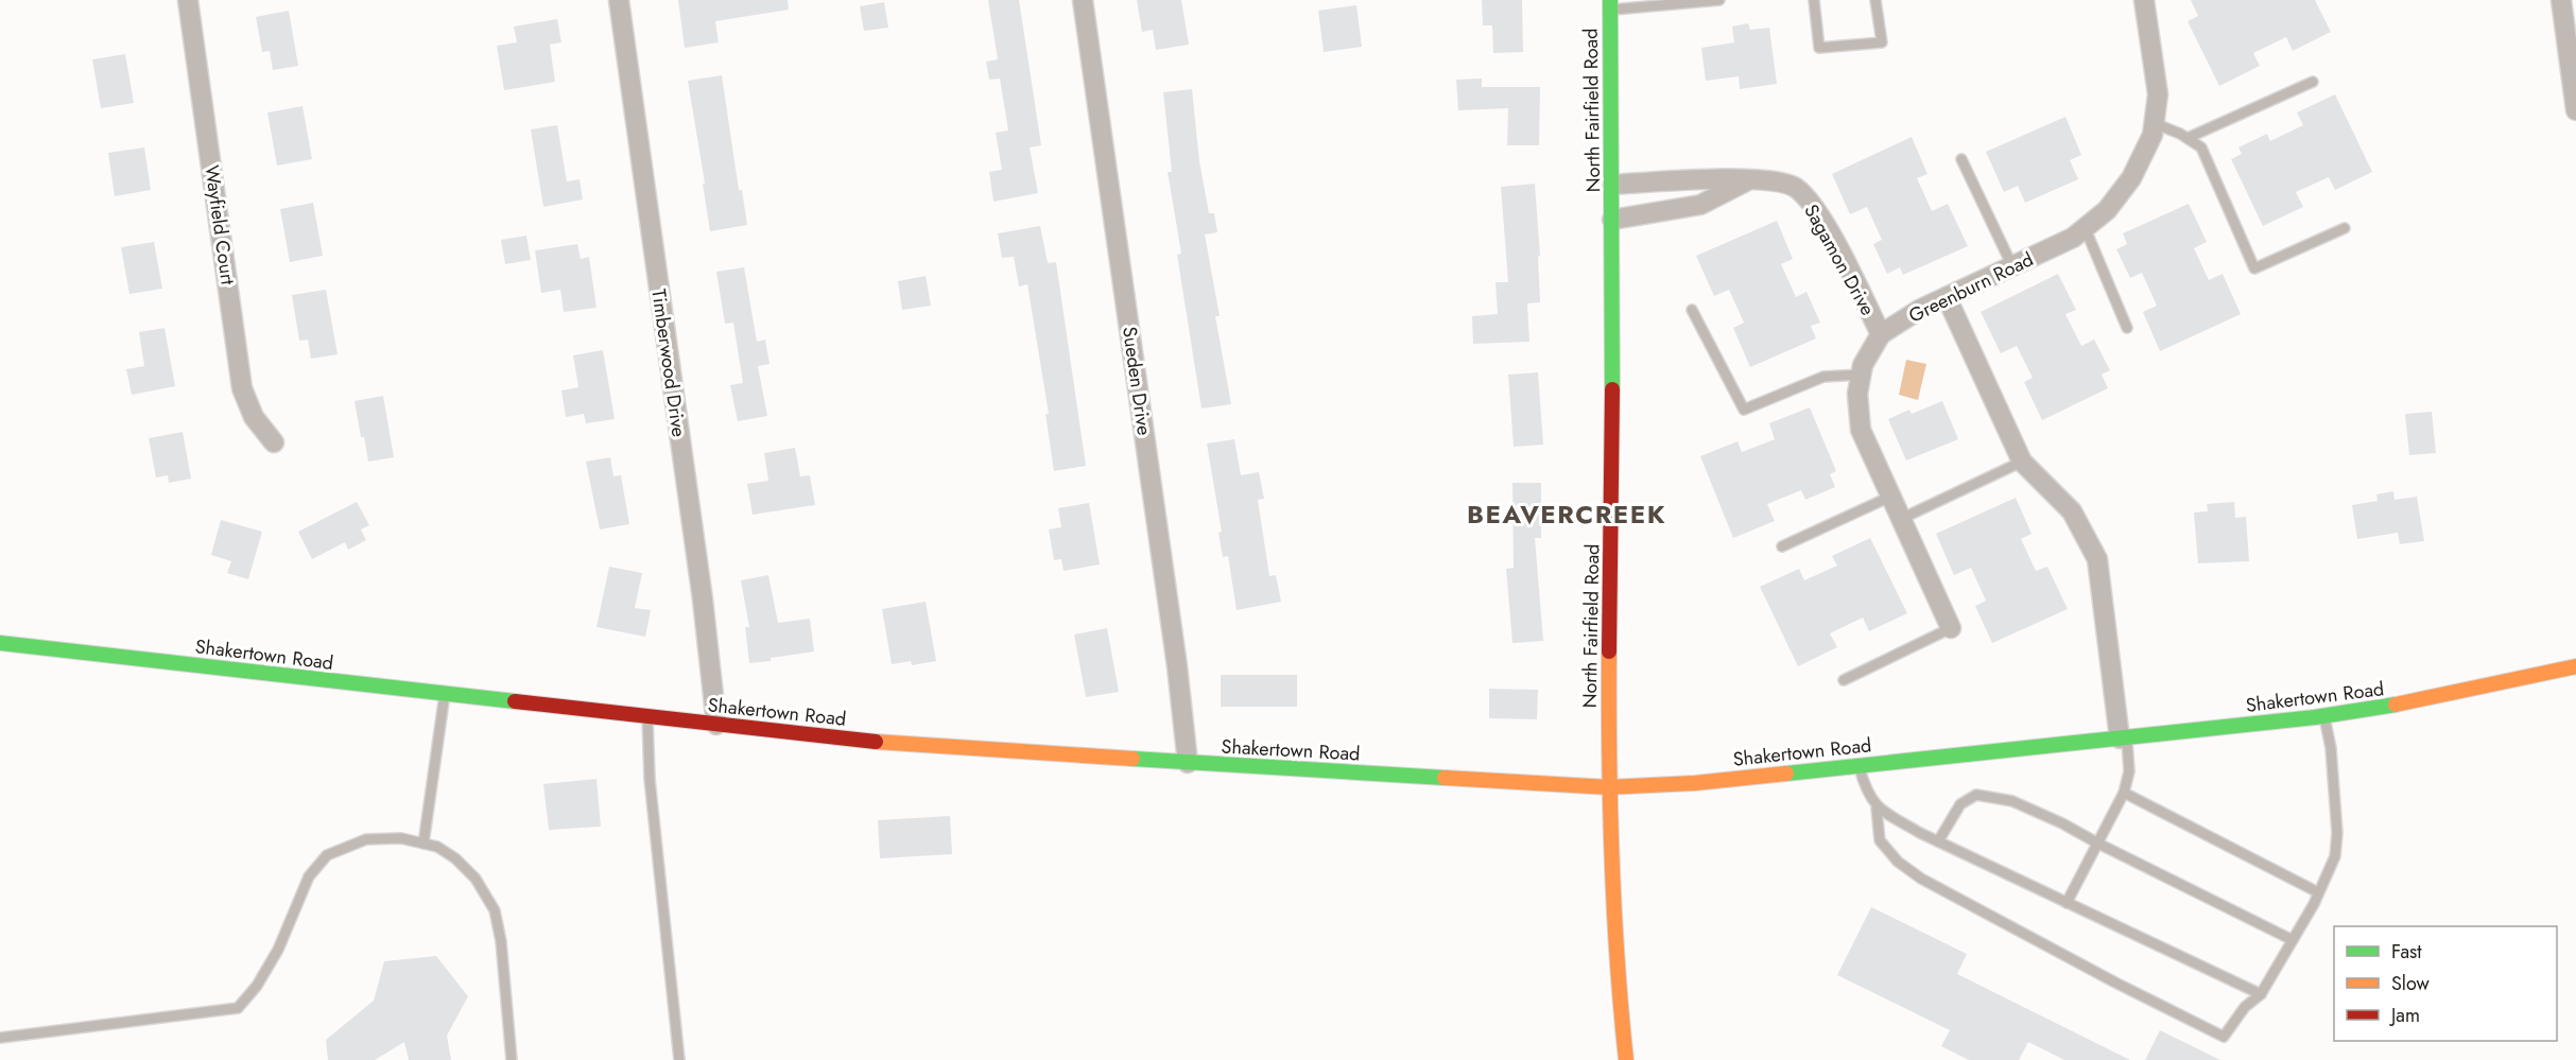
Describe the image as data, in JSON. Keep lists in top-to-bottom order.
{
  "streets": {
    "street": [
      "North Fairfield Road",
      "Wayfield Court",
      "Sagamon Drive",
      "Greenburn Road",
      "Timberwood Drive",
      "Sueden Drive",
      "Shakertown Road"
    ]
  },
  "crossings": [
    ["North Fairfield Road", "Sagamon Drive"],
    ["North Fairfield Road", "Shakertown Road"],
    ["Sagamon Drive", "Greenburn Road"],
    ["Timberwood Drive", "Shakertown Road"],
    ["Sueden Drive", "Shakertown Road"]
  ],
  "districts": ["BEAVERCREEK"],
  "legend": ["Fast", "Slow", "Jam"]
}
